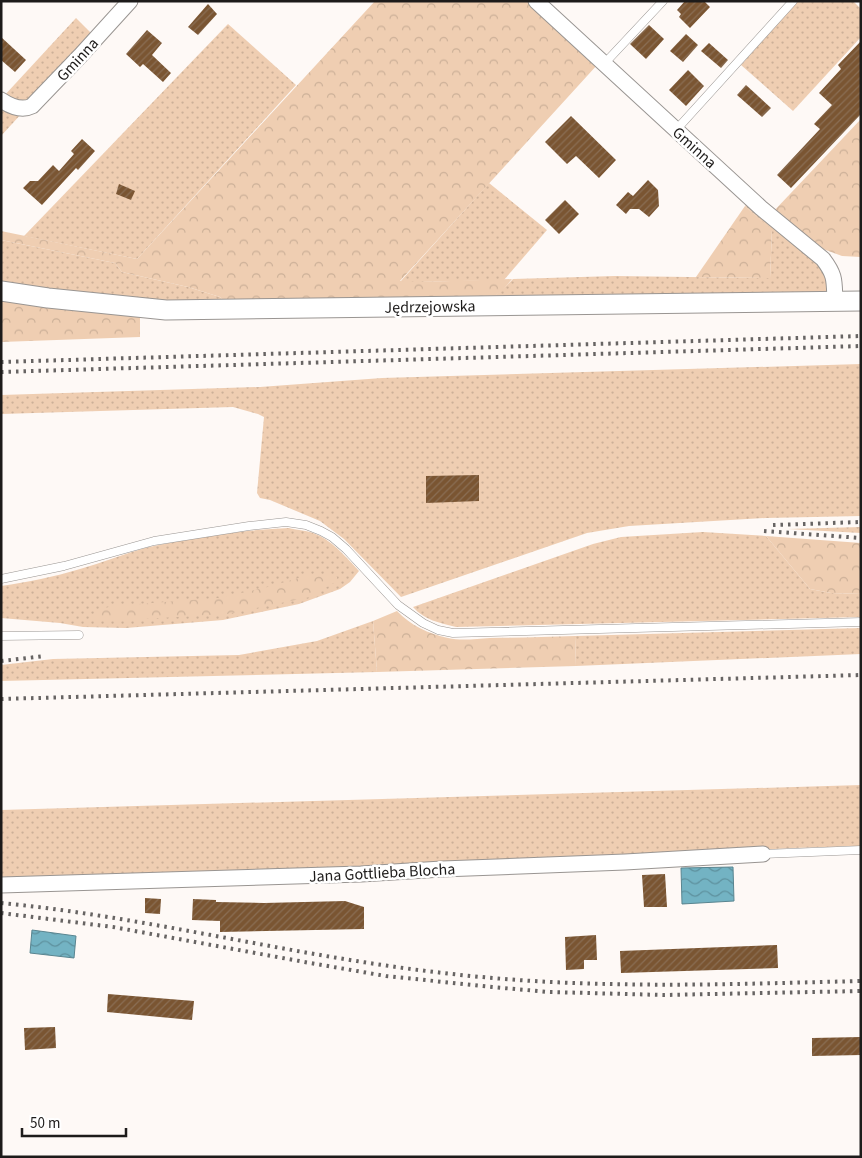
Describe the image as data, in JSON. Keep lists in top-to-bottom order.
{
  "streets": {
    "street": ["Gminna", "Jędrzejowska", "Jana Gottlieba Blocha"]
  },
  "crossings": [
    ["Gminna", "Jędrzejowska"]
  ],
  "scale_bar": "50 m"
}
